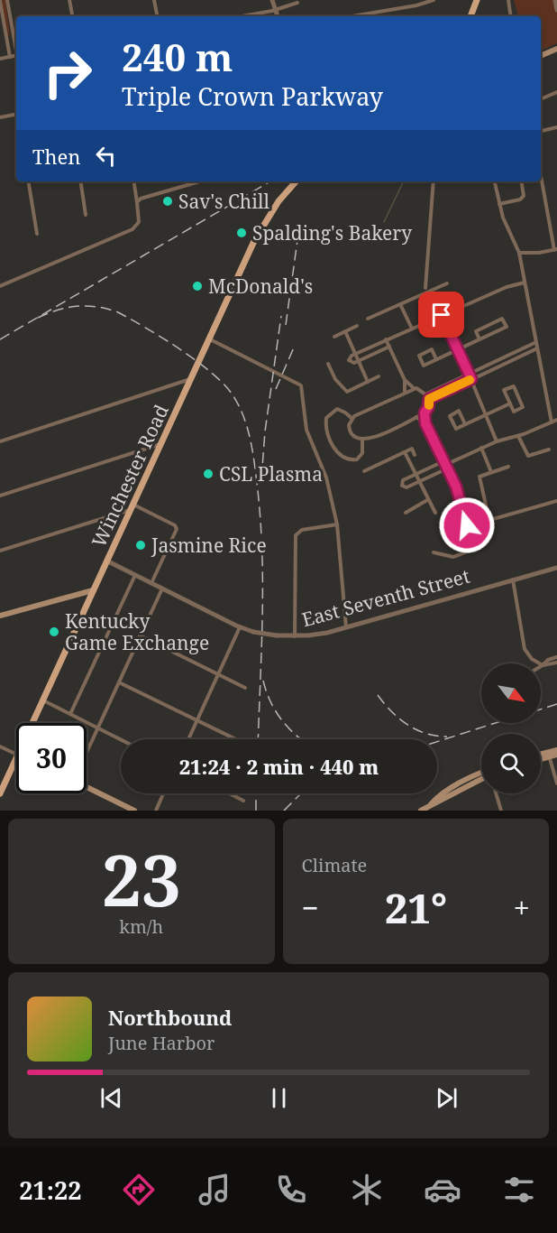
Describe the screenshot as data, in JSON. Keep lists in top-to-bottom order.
{
  "streets": {
    "main road": ["Winchester Road"],
    "street": ["East Seventh Street"]
  },
  "crossings": [
    ["Winchester Road", "East Seventh Street"]
  ],
  "places": [
    "Sav's Chill",
    "Spalding's Bakery",
    "McDonald's",
    "CSL Plasma",
    "Jasmine Rice",
    "Kentucky Game Exchange"
  ],
  "north": "bottom right",
  "page": {
    "turn": ["240 m", "Triple Crown Parkway"],
    "then": "Then",
    "limit": "30",
    "trip": "21:24 · 2 min · 440 m",
    "tile": [
      ["23", "km/h"],
      "Climate"
    ],
    "heat": ["−", "21°", "+"],
    "song": ["Northbound", "June Harbor"],
    "tabs": "21:22"
  }
}
